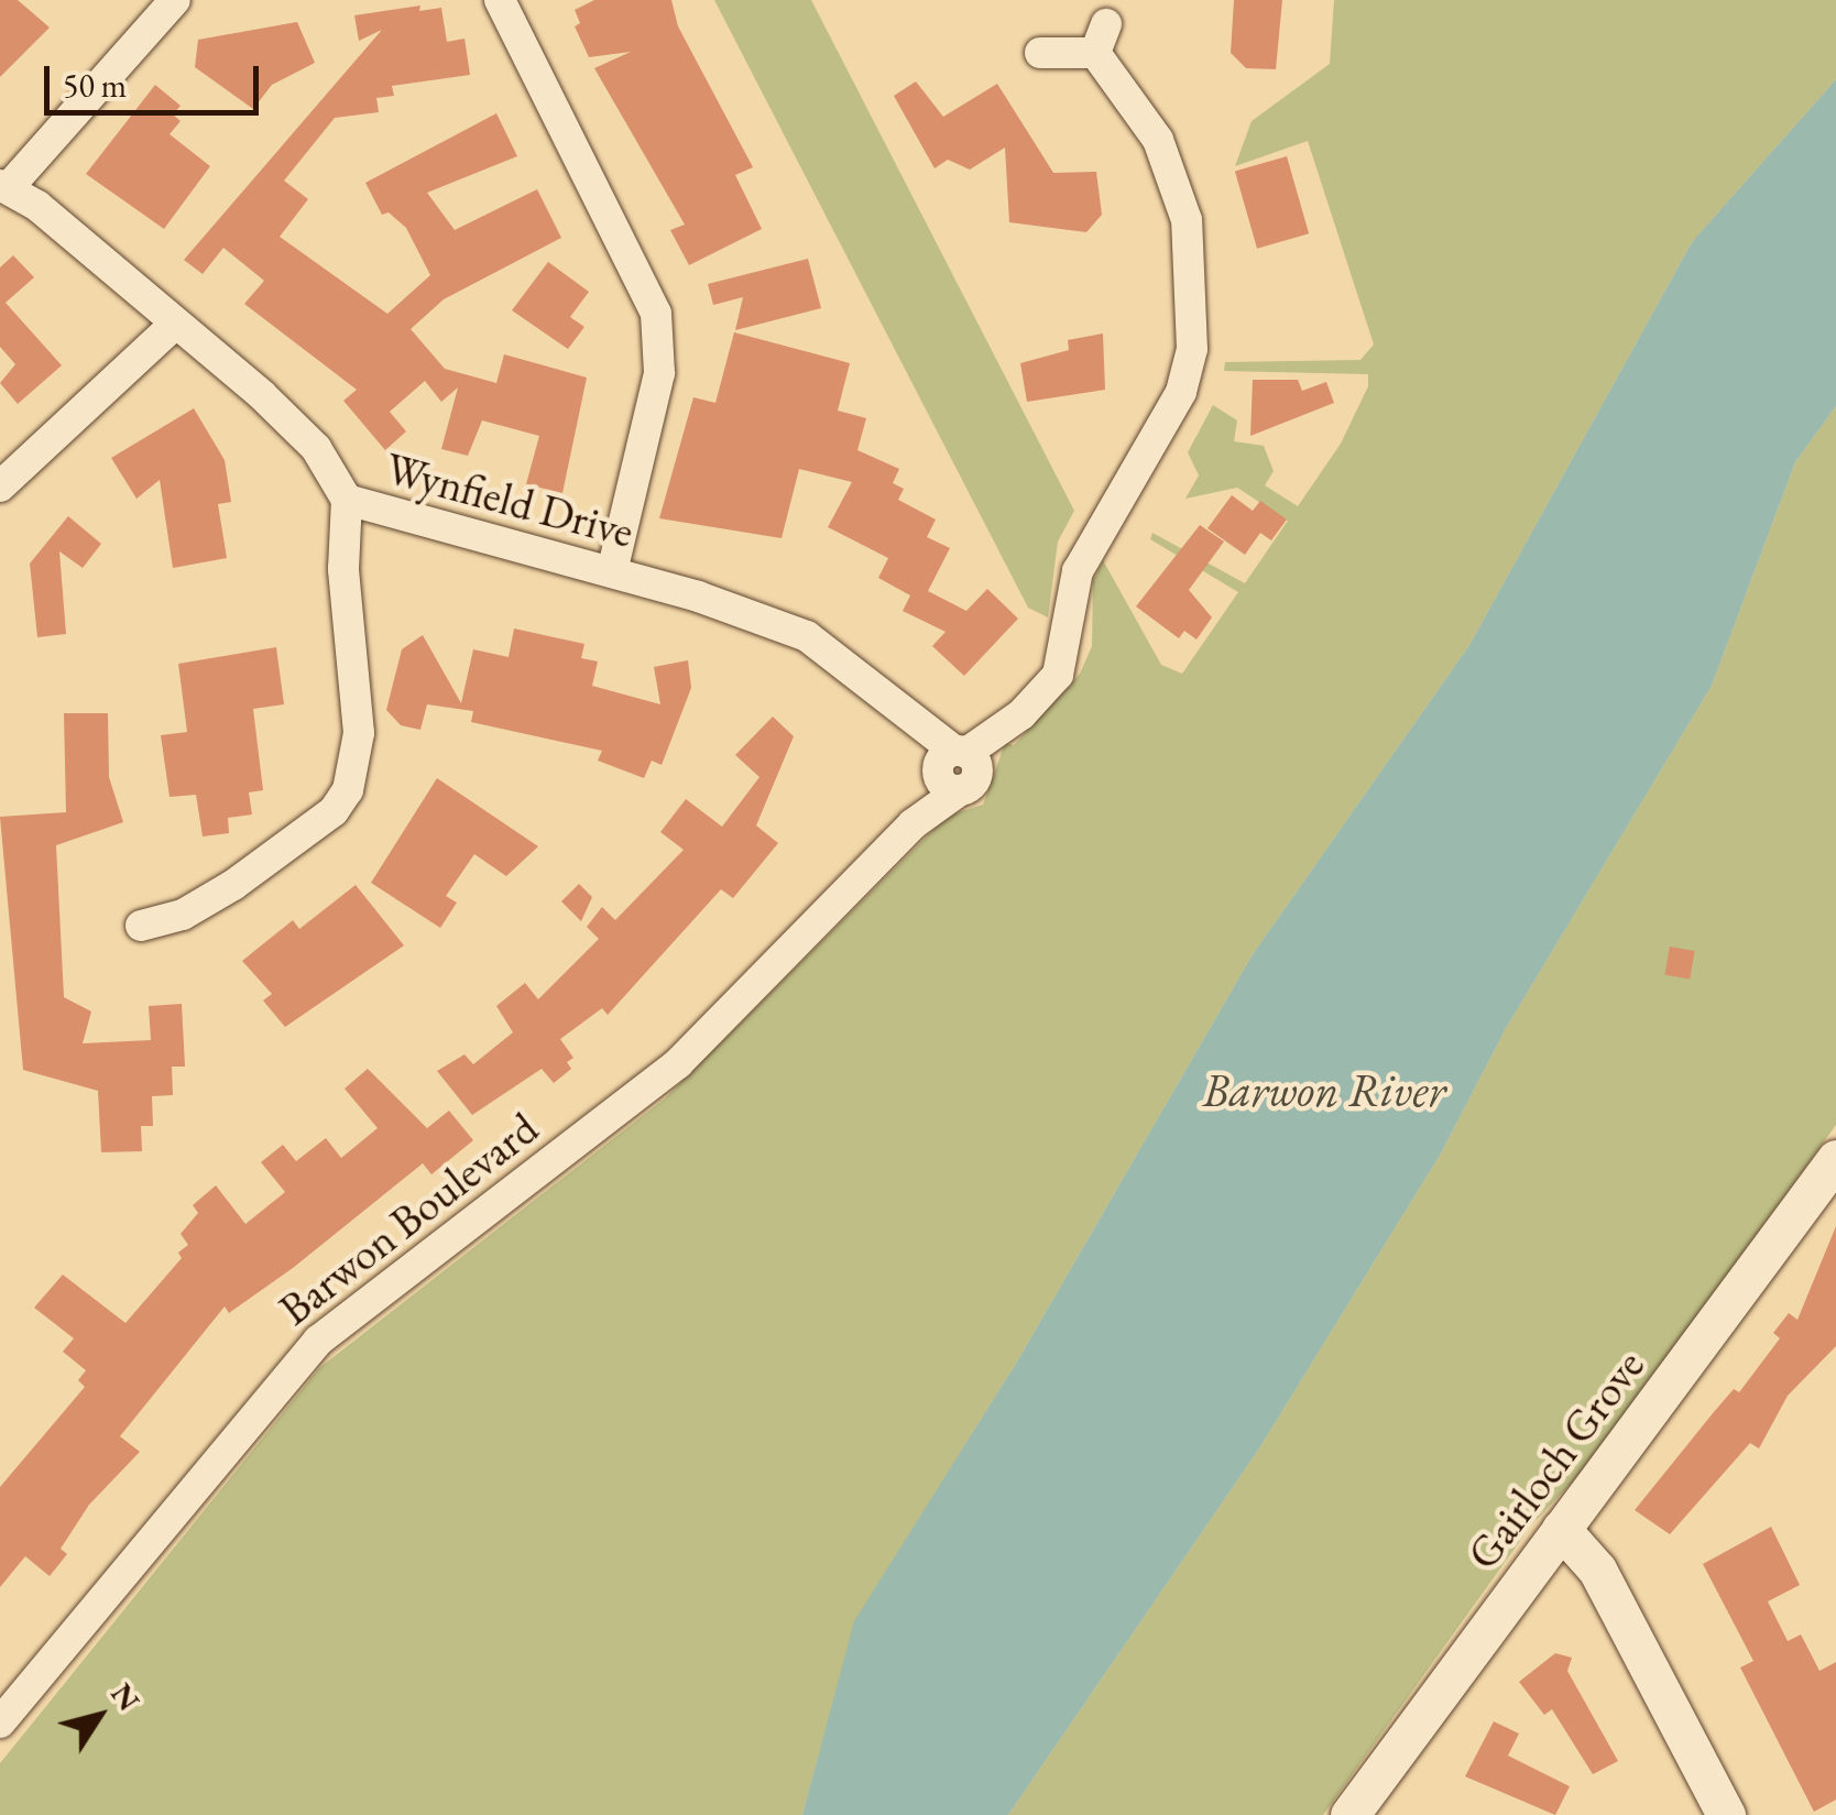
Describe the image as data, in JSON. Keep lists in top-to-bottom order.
{
  "streets": {
    "street": ["Wynfield Drive", "Barwon Boulevard", "Gairloch Grove"]
  },
  "crossings": [
    ["Wynfield Drive", "Barwon Boulevard"]
  ],
  "water": ["Barwon River"],
  "scale_bar": "50 m",
  "north": "top right"
}
